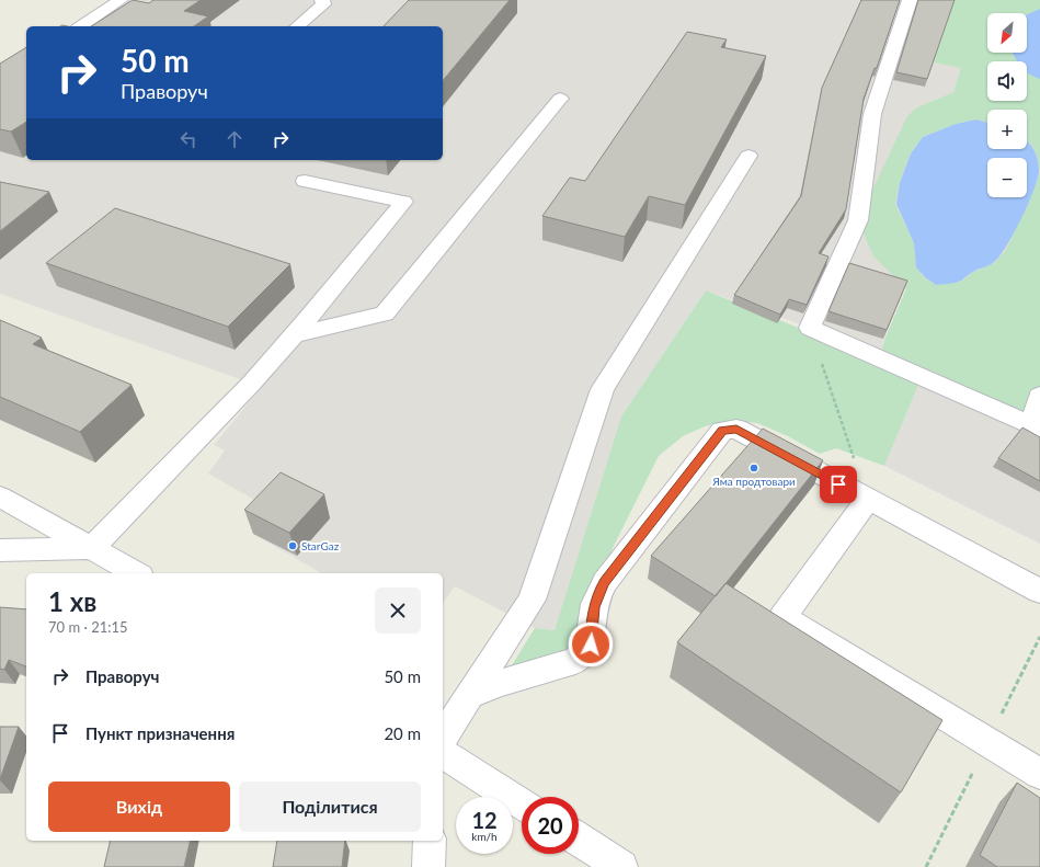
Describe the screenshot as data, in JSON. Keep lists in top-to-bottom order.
{
  "places": ["Яма продтовари", "StarGaz"],
  "north": "bottom left",
  "page": {
    "map_buttons": ["+", "−"],
    "turn": ["50 m", "Праворуч"],
    "heading": ["1 хв", "70 m · 21:15"],
    "list": [
      {
        "name": "Праворуч",
        "value": "50 m"
      },
      {
        "name": "Пункт призначення",
        "value": "20 m"
      }
    ],
    "buttons": ["Вихід", "Поділитися"],
    "speed": "12 km/h",
    "limit": "20"
  }
}
